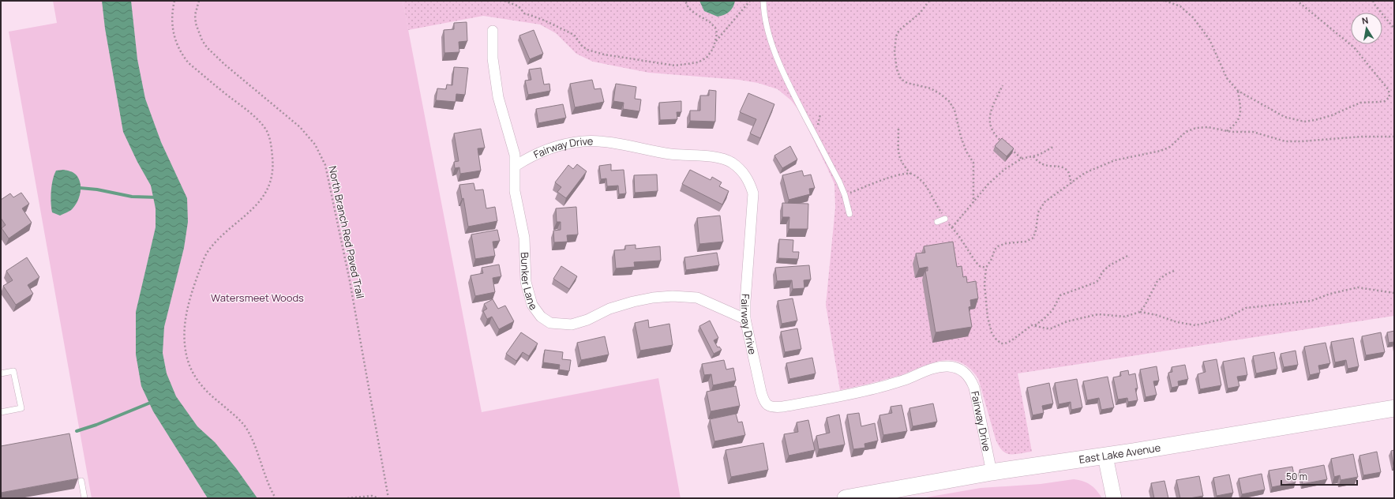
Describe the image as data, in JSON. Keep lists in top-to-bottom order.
{
  "streets": {
    "main road": ["East Lake Avenue"],
    "street": ["Fairway Drive", "Bunker Lane"],
    "path": ["North Branch Red Paved Trail"]
  },
  "crossings": [
    ["Fairway Drive", "Bunker Lane"],
    ["Fairway Drive", "East Lake Avenue"]
  ],
  "parks": ["Watersmeet Woods"],
  "scale_bar": "50 m",
  "north": "top"
}
